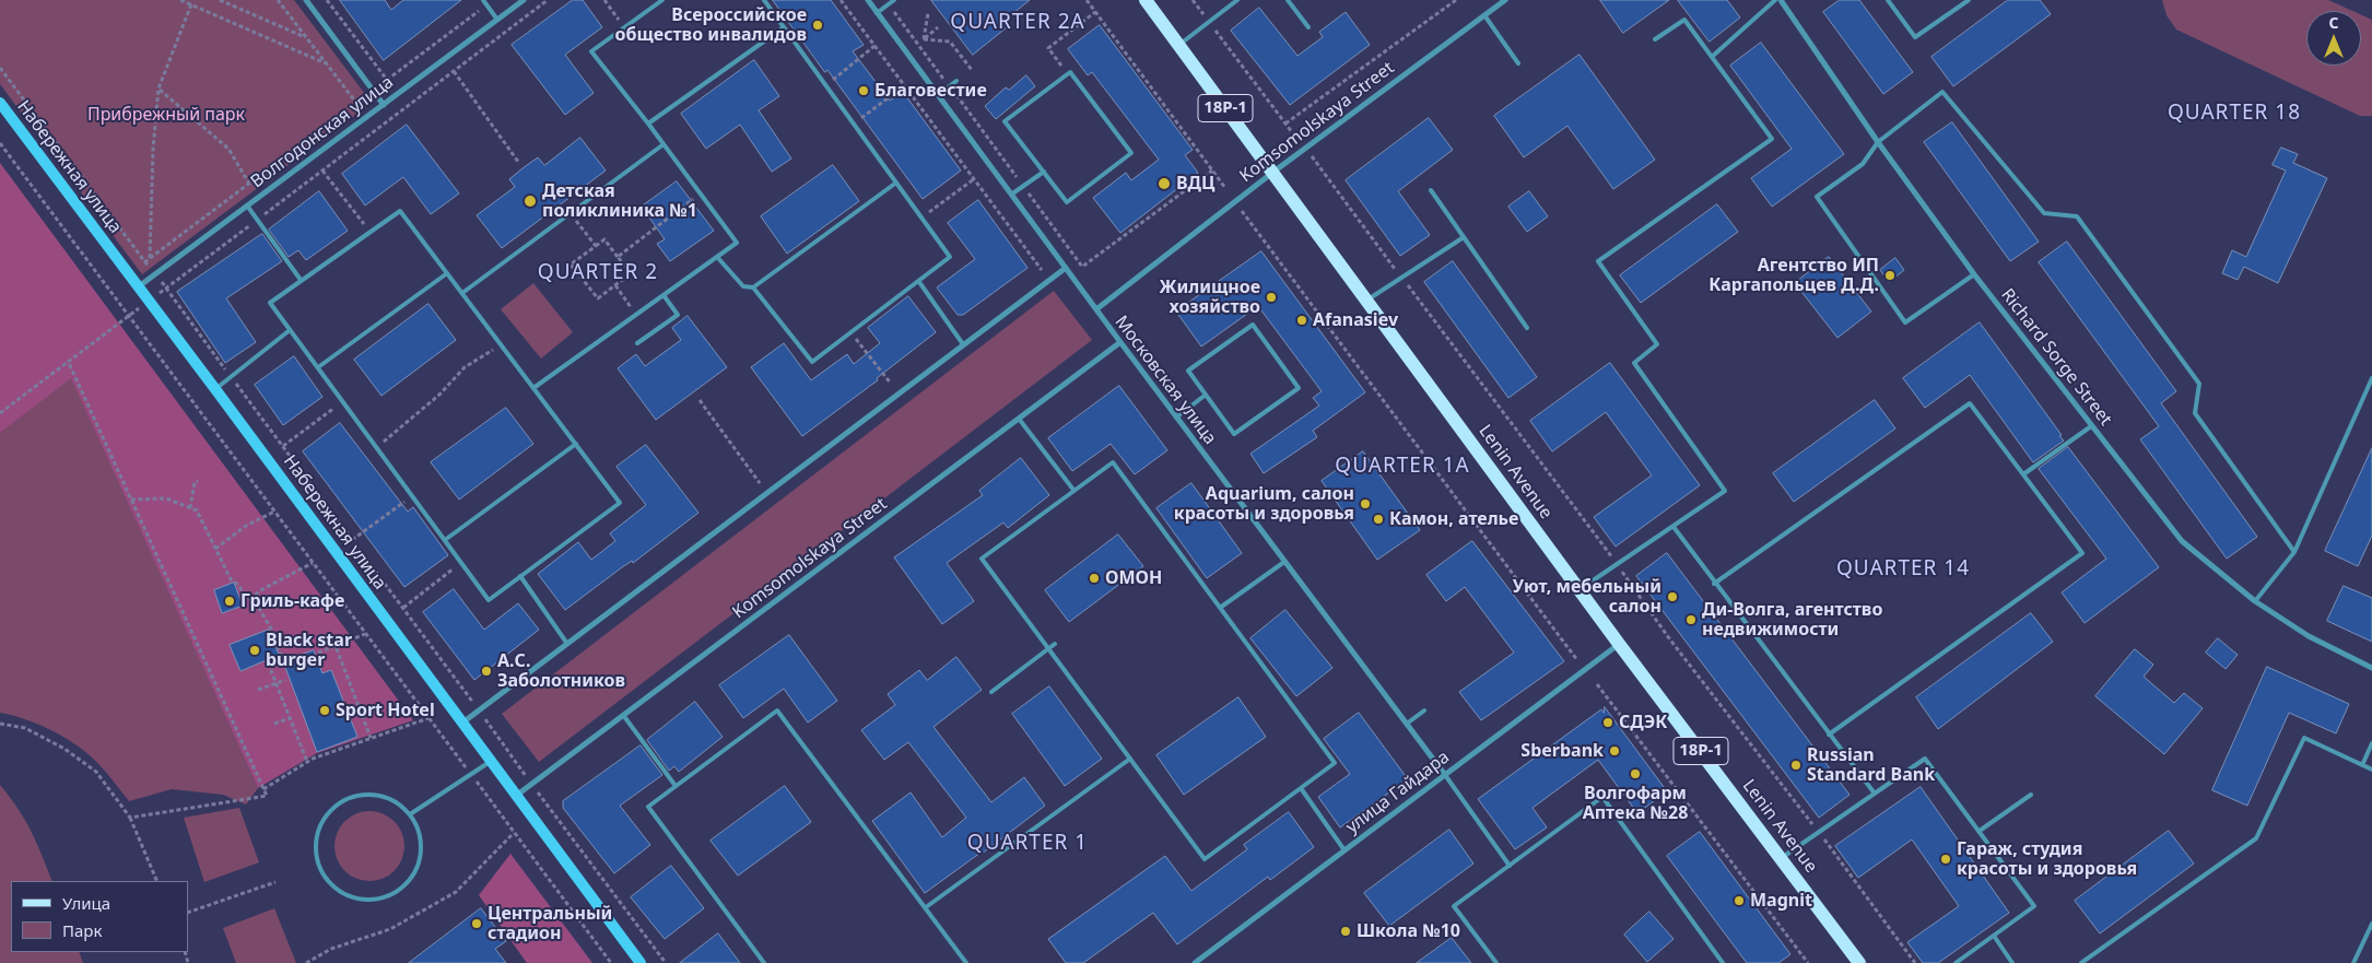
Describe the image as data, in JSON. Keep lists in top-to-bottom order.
{
  "streets": {
    "main road": ["18Р-1", "Lenin Avenue"],
    "street": [
      "Komsomolskaya Street",
      "Волгодонская улица",
      "Набережная улица",
      "Richard Sorge Street",
      "Московская улица",
      "улица Гайдара"
    ]
  },
  "crossings": [
    ["Komsomolskaya Street", "Набережная улица"],
    ["Komsomolskaya Street", "Московская улица"],
    ["Komsomolskaya Street", "Lenin Avenue"],
    ["Волгодонская улица", "Набережная улица"],
    ["Московская улица", "улица Гайдара"],
    ["Lenin Avenue", "улица Гайдара"]
  ],
  "districts": [
    "QUARTER 2A",
    "QUARTER 18",
    "QUARTER 2",
    "QUARTER 1A",
    "QUARTER 14",
    "QUARTER 1"
  ],
  "parks": ["Прибрежный парк"],
  "places": [
    "Всероссийское общество инвалидов",
    "Благовестие",
    "ВДЦ",
    "Детская поликлиника №1",
    "Агентство ИП Каргапольцев Д.Д.",
    "Жилищное хозяйство",
    "Afanasiev",
    "Aquarium, салон красоты и здоровья",
    "Камон, ателье",
    "ОМОН",
    "Уют, мебельный салон",
    "Гриль-кафе",
    "Ди-Волга, агентство недвижимости",
    "Black star burger",
    "А.С. Заболотников",
    "Sport Hotel",
    "СДЭК",
    "Sberbank",
    "Russian Standard Bank",
    "Волгофарм Аптека №28",
    "Гараж, студия красоты и здоровья",
    "Magnit",
    "Центральный стадион",
    "Школа №10"
  ],
  "legend": ["Улица", "Парк"],
  "north": "top"
}
